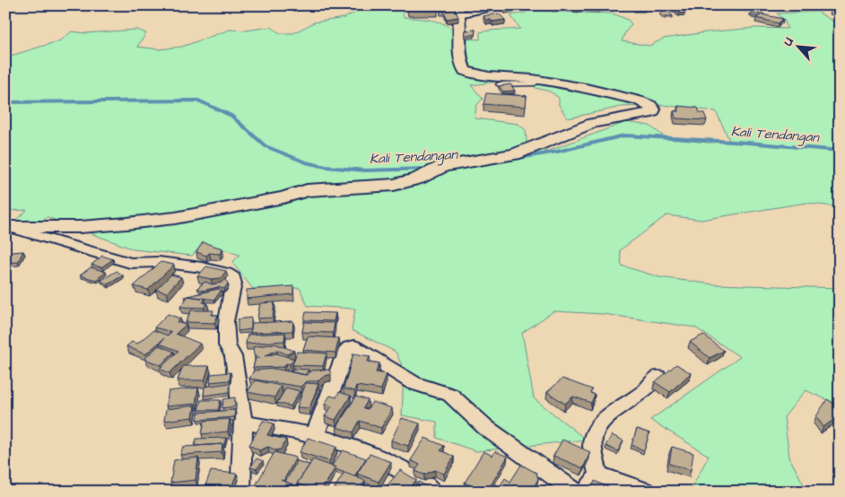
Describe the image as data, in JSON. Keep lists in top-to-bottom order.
{
  "water": ["Kali Tendangan"],
  "north": "top left"
}
